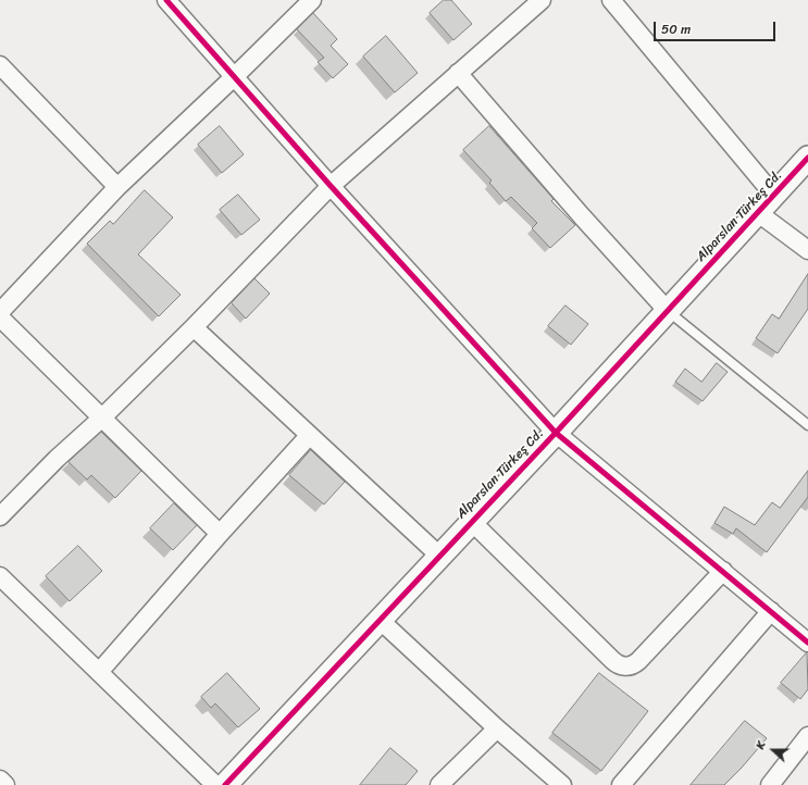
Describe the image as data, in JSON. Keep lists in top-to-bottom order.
{
  "streets": {
    "street": ["Alparslan Türkeş Cd."]
  },
  "scale_bar": "50 m",
  "north": "left"
}
